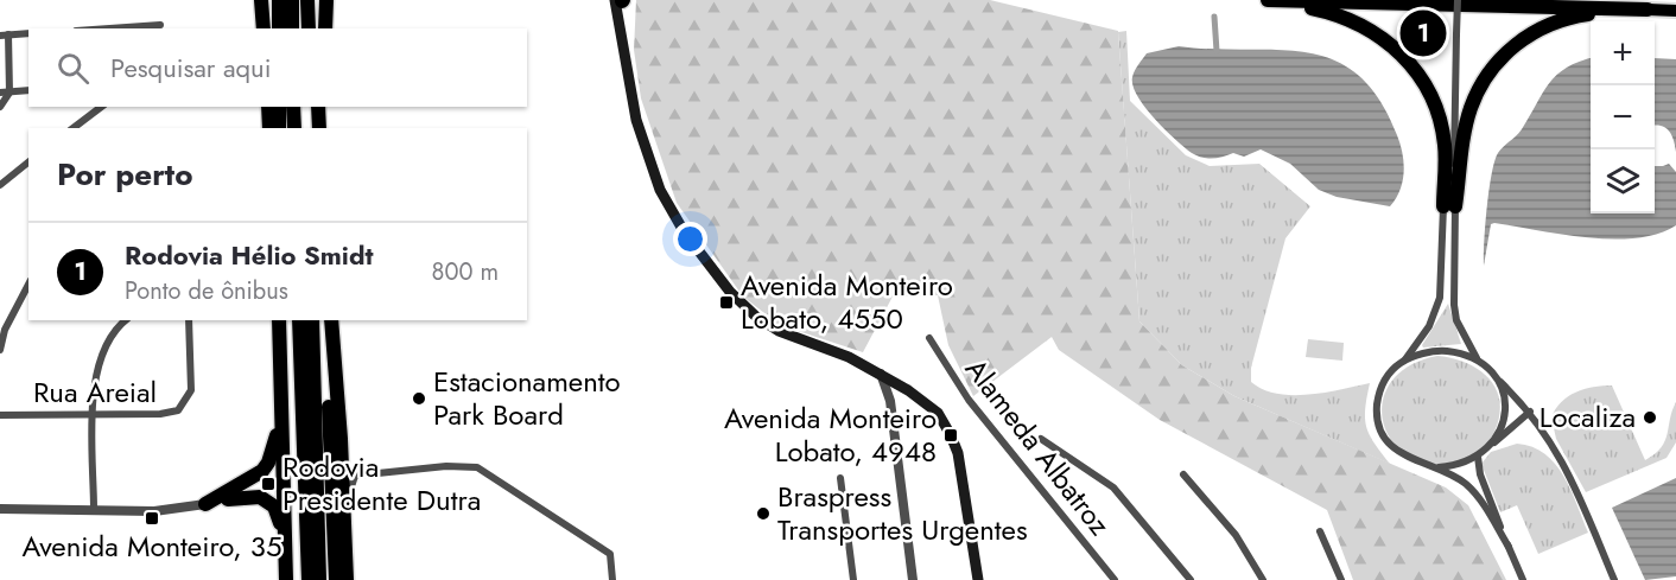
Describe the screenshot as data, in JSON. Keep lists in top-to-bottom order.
{
  "streets": {
    "street": ["Rua Areial", "Alameda Albatroz"]
  },
  "places": {
    "transit": [
      "Avenida Monteiro Lobato, 4550",
      "Avenida Monteiro Lobato, 4948",
      "Rodovia Presidente Dutra",
      "Avenida Monteiro, 35"
    ],
    "other": ["Estacionamento Park Board", "Localiza", "Braspress Transportes Urgentes"]
  },
  "page": {
    "pins": "1",
    "map_buttons": ["+", "−"],
    "search": "Pesquisar aqui",
    "heading": "Por perto",
    "list": [
      {
        "mark": "1",
        "name": "Rodovia Hélio Smidt",
        "note": "Ponto de ônibus",
        "value": "800 m"
      }
    ]
  }
}
